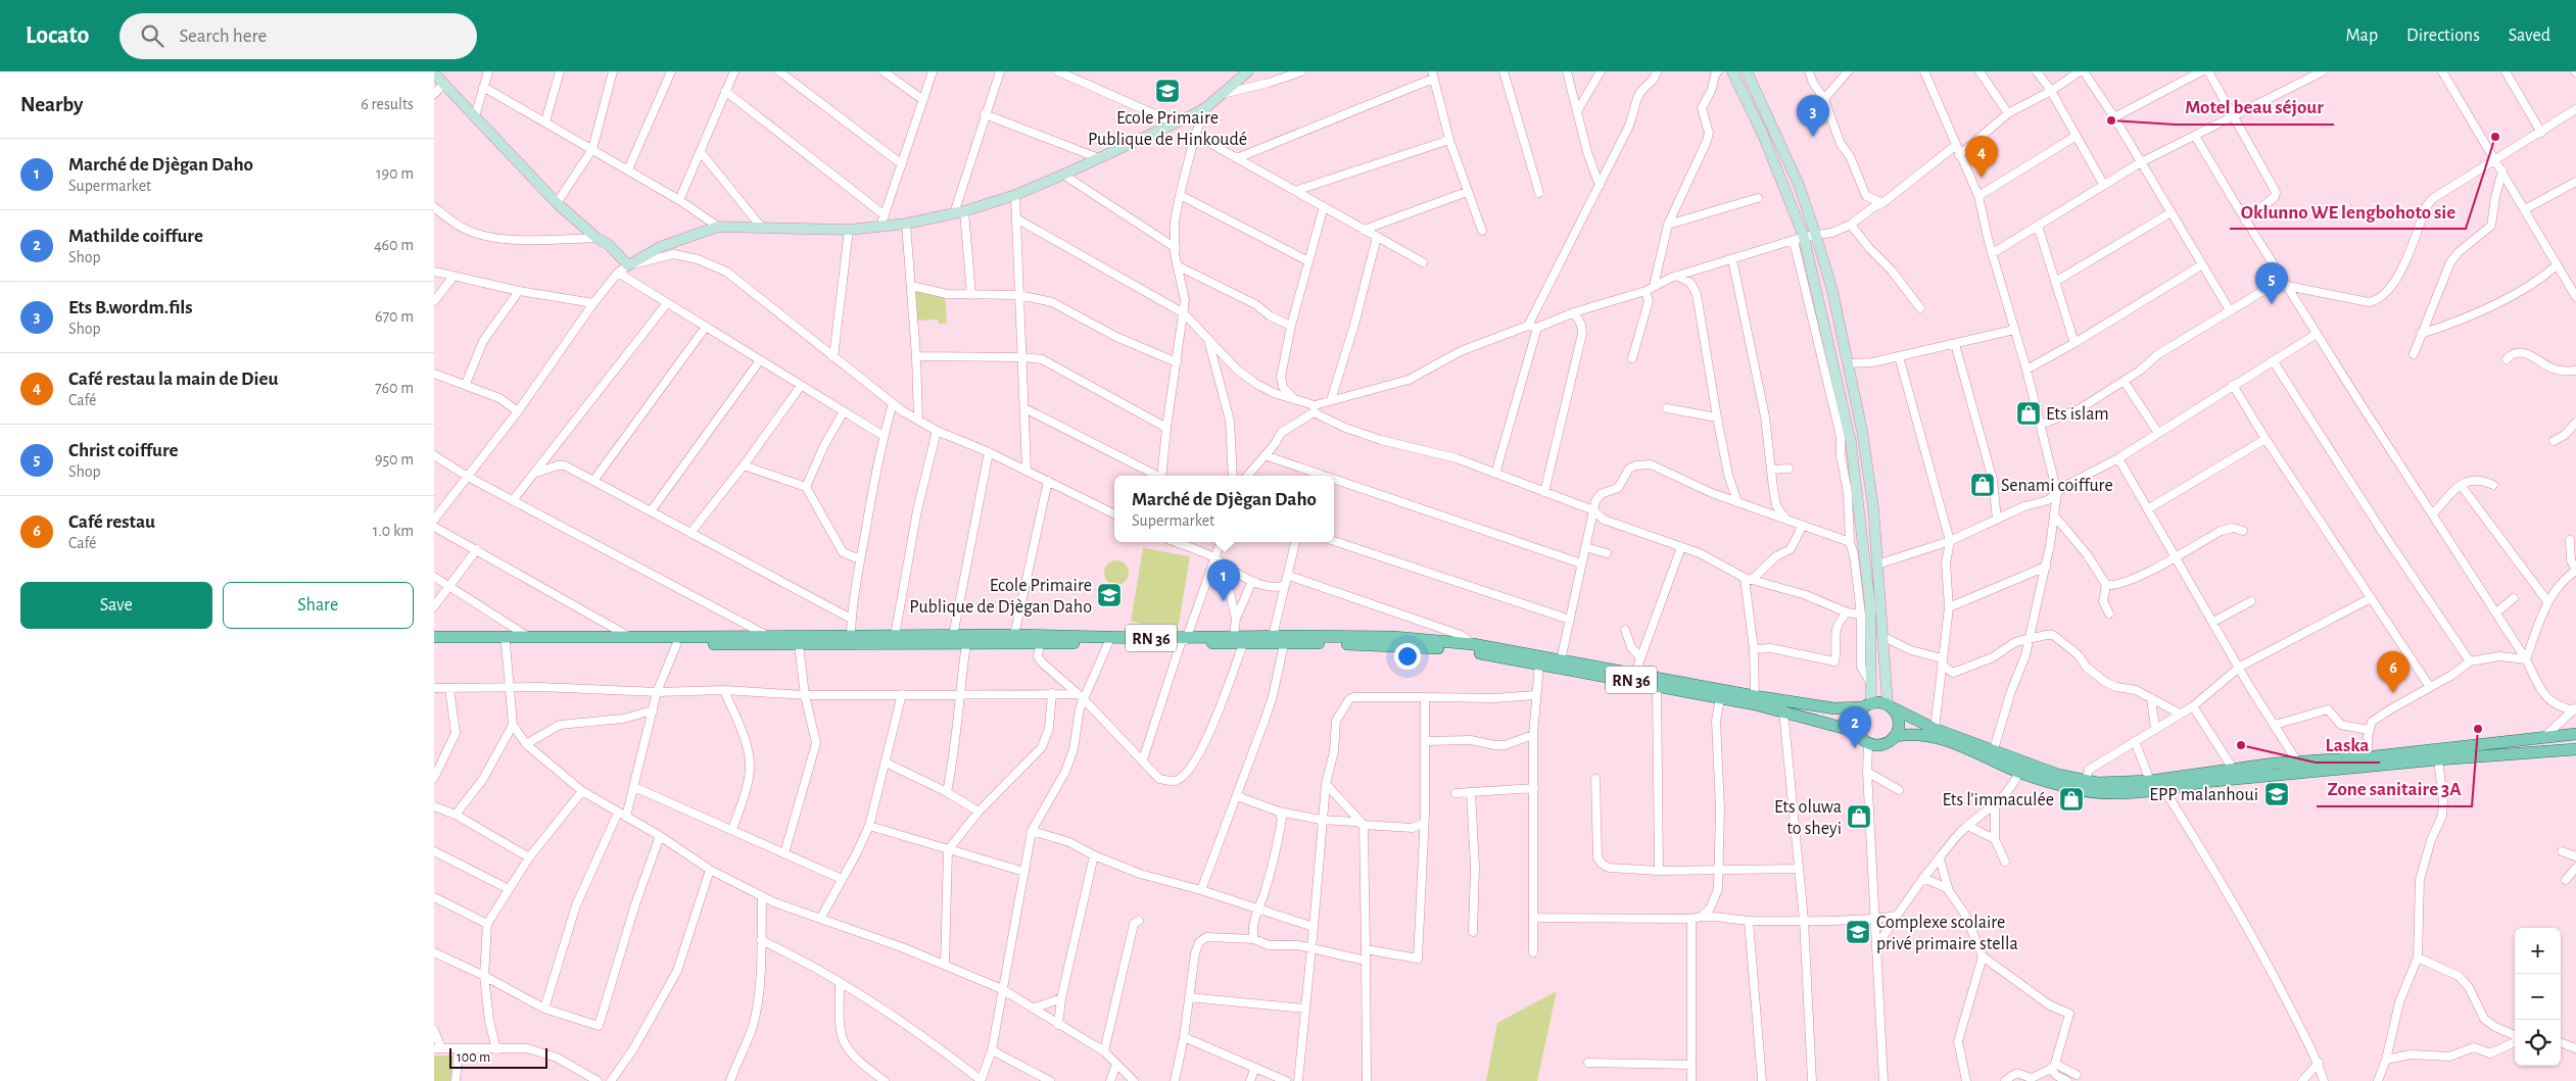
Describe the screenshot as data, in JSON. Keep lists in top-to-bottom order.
{
  "streets": {
    "main road": ["RN 36"]
  },
  "places": {
    "school or university": [
      "Ecole Primaire Publique de Hinkoudé",
      "Ecole Primaire Publique de Djègan Daho",
      "EPP malanhoui",
      "Complexe scolaire privé primaire stella"
    ],
    "other": [
      "Motel beau séjour",
      "Oklunno WE lengbohoto sie",
      "Zone sanitaire 3A",
      "Laska"
    ],
    "shop": [
      "Ets islam",
      "Senami coiffure",
      "Ets l'immaculée",
      "Ets oluwa to sheyi"
    ]
  },
  "scale_bar": "100 m",
  "page": {
    "header": "Locato",
    "search": "Search here",
    "nav": ["Map", "Directions", "Saved"],
    "heading": ["Nearby", "6 results"],
    "pins": [
      "3",
      "4",
      "5",
      "1",
      "6",
      "2"
    ],
    "list": [
      {
        "mark": "1",
        "name": "Marché de Djègan Daho",
        "note": "Supermarket",
        "value": "190 m"
      },
      {
        "mark": "2",
        "name": "Mathilde coiffure",
        "note": "Shop",
        "value": "460 m"
      },
      {
        "mark": "3",
        "name": "Ets B.wordm.fils",
        "note": "Shop",
        "value": "670 m"
      },
      {
        "mark": "4",
        "name": "Café restau la main de Dieu",
        "note": "Café",
        "value": "760 m"
      },
      {
        "mark": "5",
        "name": "Christ coiffure",
        "note": "Shop",
        "value": "950 m"
      },
      {
        "mark": "6",
        "name": "Café restau",
        "note": "Café",
        "value": "1.0 km"
      }
    ],
    "popup": ["Marché de Djègan Daho", "Supermarket"],
    "buttons": ["Save", "Share"],
    "map_buttons": ["+", "−"],
    "scale": "100 m"
  }
}
